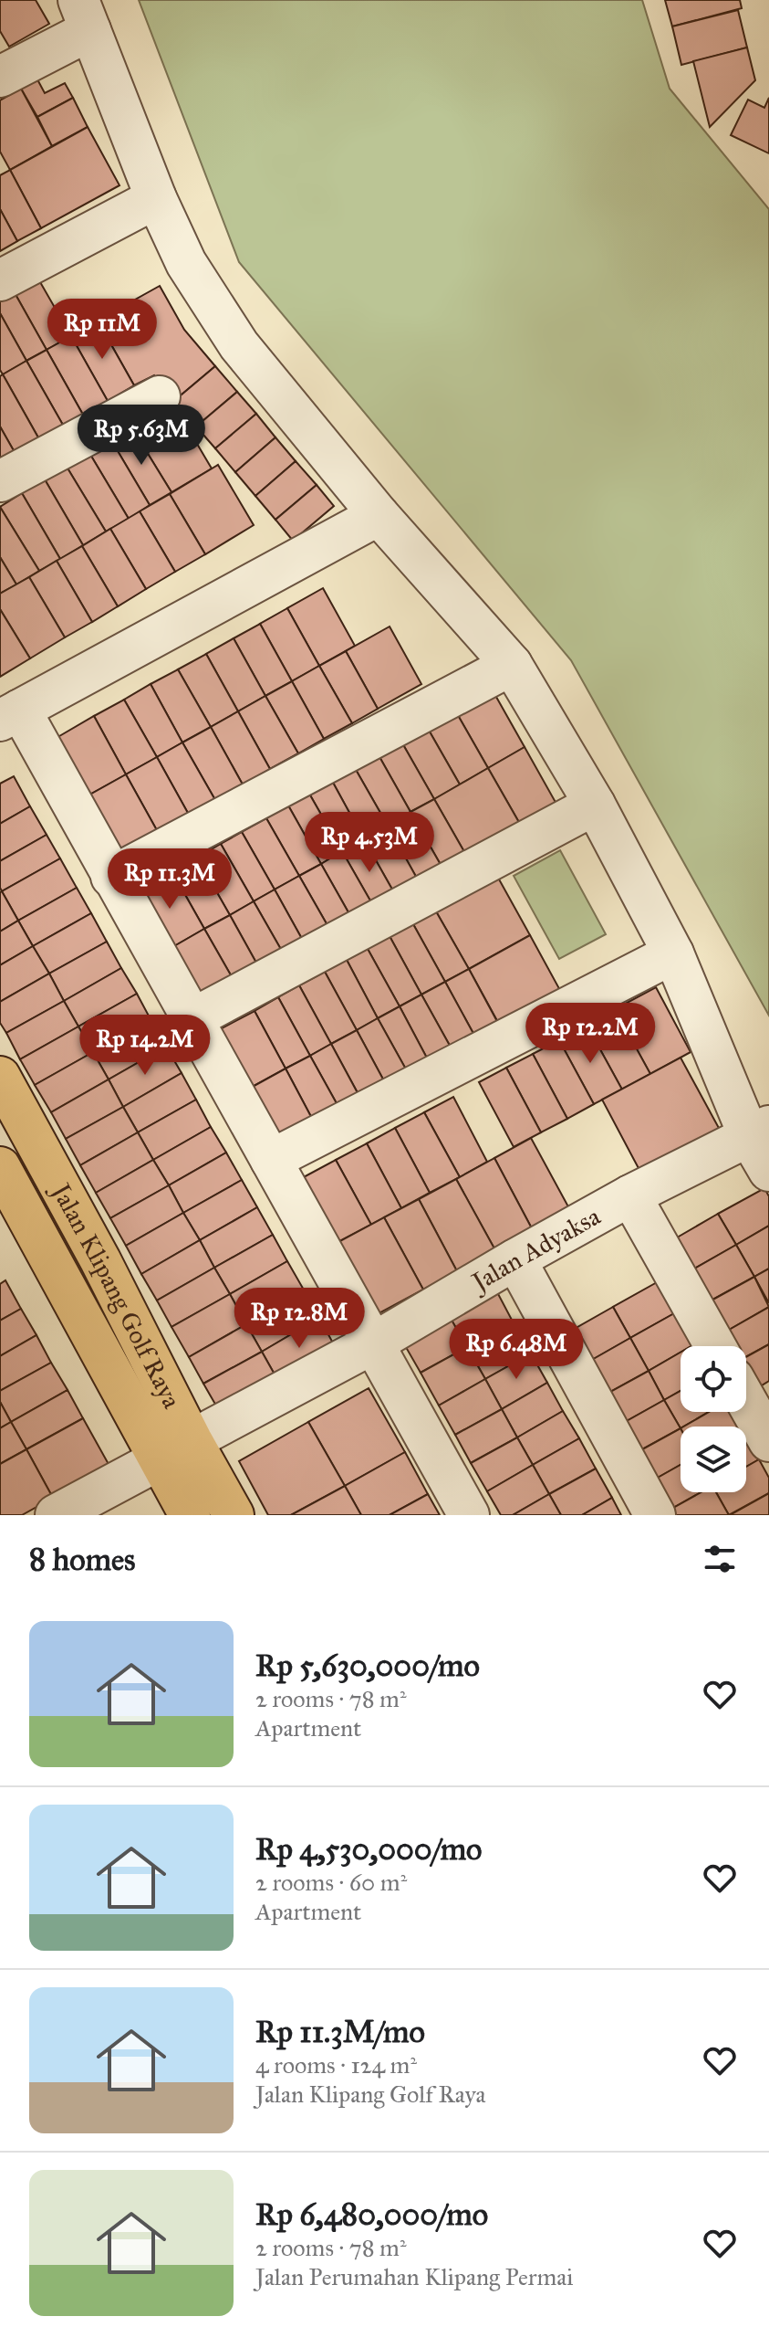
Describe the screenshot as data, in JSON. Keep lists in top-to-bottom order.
{
  "streets": {
    "main road": ["Jalan Klipang Golf Raya"],
    "street": ["Jalan Adyaksa"]
  },
  "crossings": [
    ["Jalan Adyaksa", "Jalan Klipang Golf Raya"]
  ],
  "page": {
    "price": [
      "Rp 11M",
      "Rp 5.63M",
      "Rp 4.53M",
      "Rp 11.3M",
      "Rp 12.2M",
      "Rp 14.2M",
      "Rp 12.8M",
      "Rp 6.48M"
    ],
    "heading": "8 homes",
    "list": [
      {
        "name": "Rp 5,630,000/mo",
        "note": "2 rooms · 78 m² · Apartment"
      },
      {
        "name": "Rp 4,530,000/mo",
        "note": "2 rooms · 60 m² · Apartment"
      },
      {
        "name": "Rp 11.3M/mo",
        "note": "4 rooms · 124 m² · Jalan Klipang Golf Raya"
      },
      {
        "name": "Rp 6,480,000/mo",
        "note": "2 rooms · 78 m² · Jalan Perumahan Klipang Permai"
      }
    ]
  }
}
